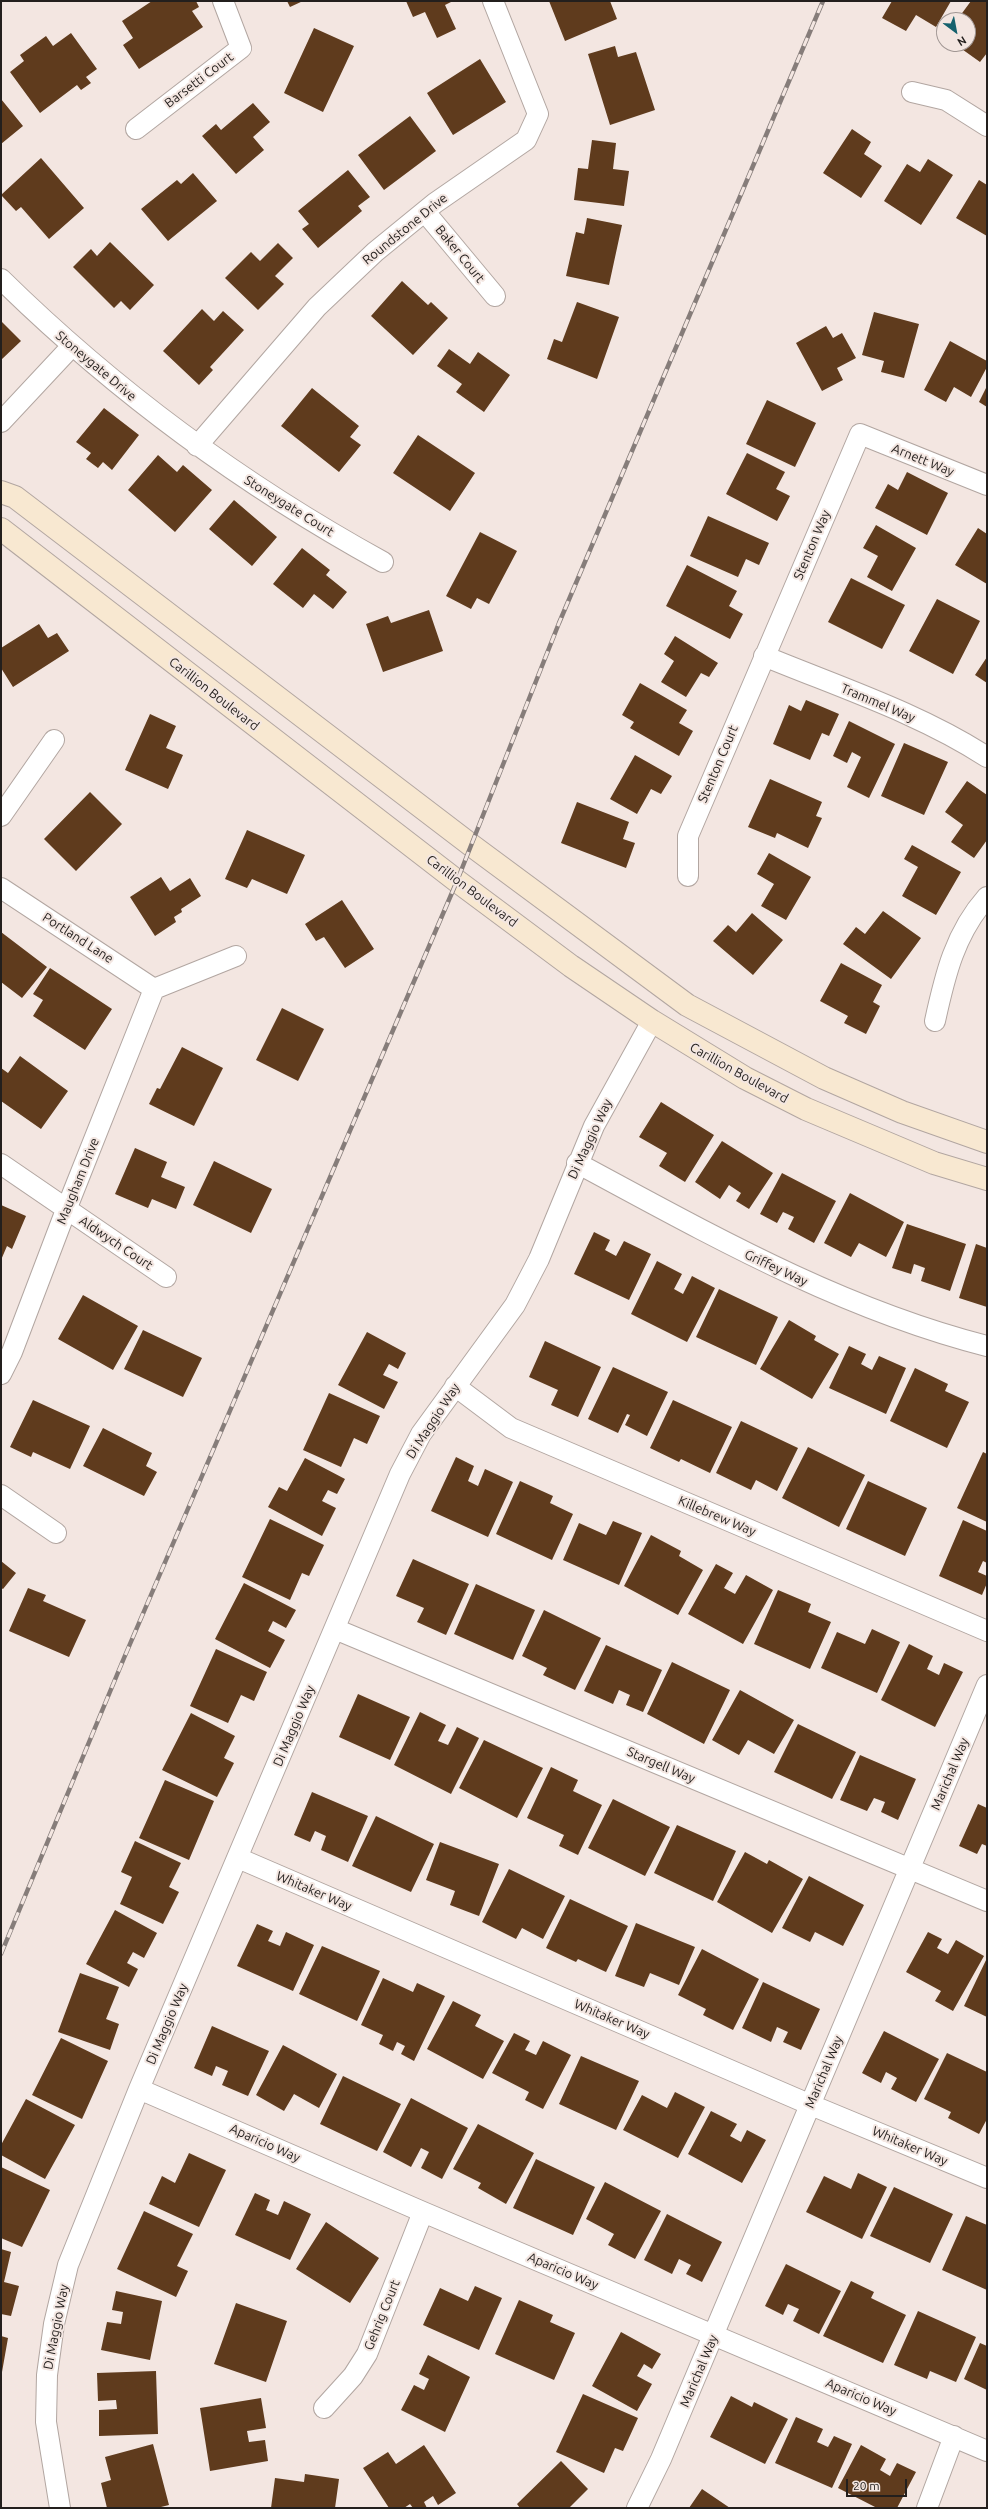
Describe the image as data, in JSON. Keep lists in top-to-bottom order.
{
  "streets": {
    "street": [
      "Barsetti Court",
      "Roundstone Drive",
      "Baker Court",
      "Stoneygate Drive",
      "Arnett Way",
      "Stoneygate Court",
      "Stenton Way",
      "Carillion Boulevard",
      "Trammel Way",
      "Stenton Court",
      "Portland Lane",
      "Di Maggio Way",
      "Maugham Drive",
      "Aldwych Court",
      "Griffey Way",
      "Killebrew Way",
      "Stargell Way",
      "Marichal Way",
      "Whitaker Way",
      "Aparicio Way",
      "Gehrig Court"
    ]
  },
  "crossings": [
    ["Roundstone Drive", "Baker Court"],
    ["Roundstone Drive", "Stoneygate Drive"],
    ["Roundstone Drive", "Stoneygate Court"],
    ["Stoneygate Drive", "Stoneygate Court"],
    ["Arnett Way", "Stenton Way"],
    ["Stenton Way", "Trammel Way"],
    ["Stenton Way", "Stenton Court"],
    ["Carillion Boulevard", "Di Maggio Way"],
    ["Trammel Way", "Stenton Court"],
    ["Portland Lane", "Maugham Drive"],
    ["Di Maggio Way", "Griffey Way"],
    ["Di Maggio Way", "Killebrew Way"],
    ["Di Maggio Way", "Stargell Way"],
    ["Di Maggio Way", "Whitaker Way"],
    ["Di Maggio Way", "Aparicio Way"],
    ["Maugham Drive", "Aldwych Court"],
    ["Stargell Way", "Marichal Way"],
    ["Marichal Way", "Whitaker Way"],
    ["Marichal Way", "Aparicio Way"],
    ["Aparicio Way", "Gehrig Court"]
  ],
  "scale_bar": "20 m",
  "north": "bottom right"
}
